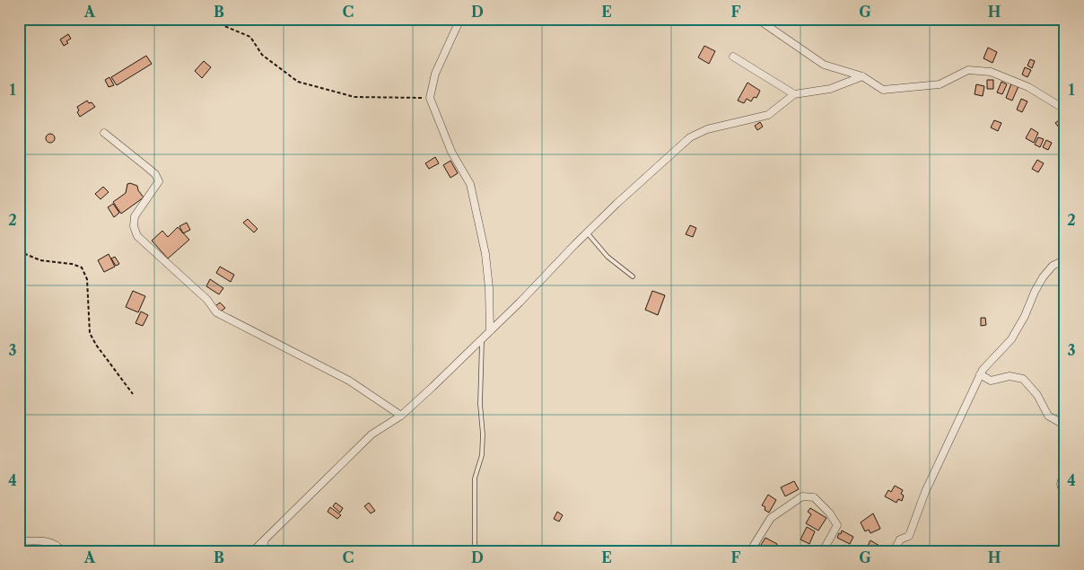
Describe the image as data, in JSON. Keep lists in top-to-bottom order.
{
  "grid": {
    "columns": [
      "A",
      "B",
      "C",
      "D",
      "E",
      "F",
      "G",
      "H"
    ],
    "rows": [
      "1",
      "2",
      "3",
      "4"
    ]
  }
}
